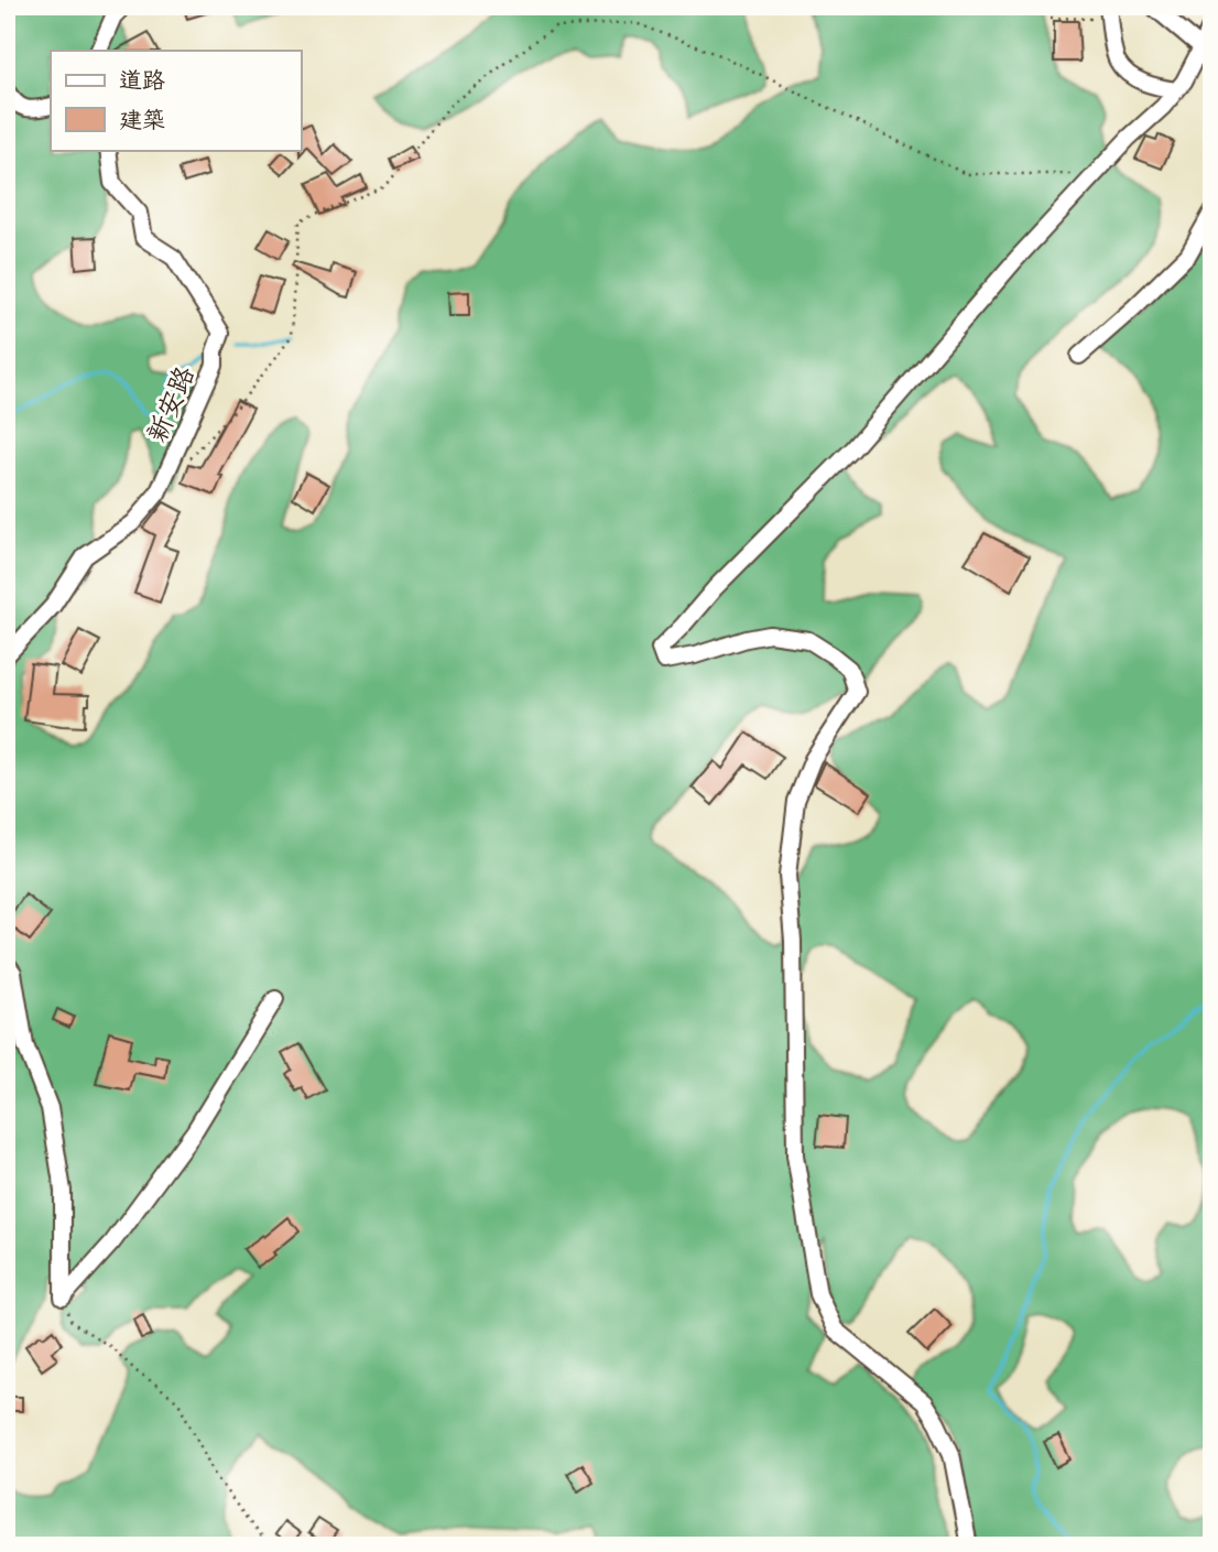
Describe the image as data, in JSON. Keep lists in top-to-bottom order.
{
  "streets": {
    "street": ["新安路"]
  },
  "legend": ["道路", "建築"]
}
